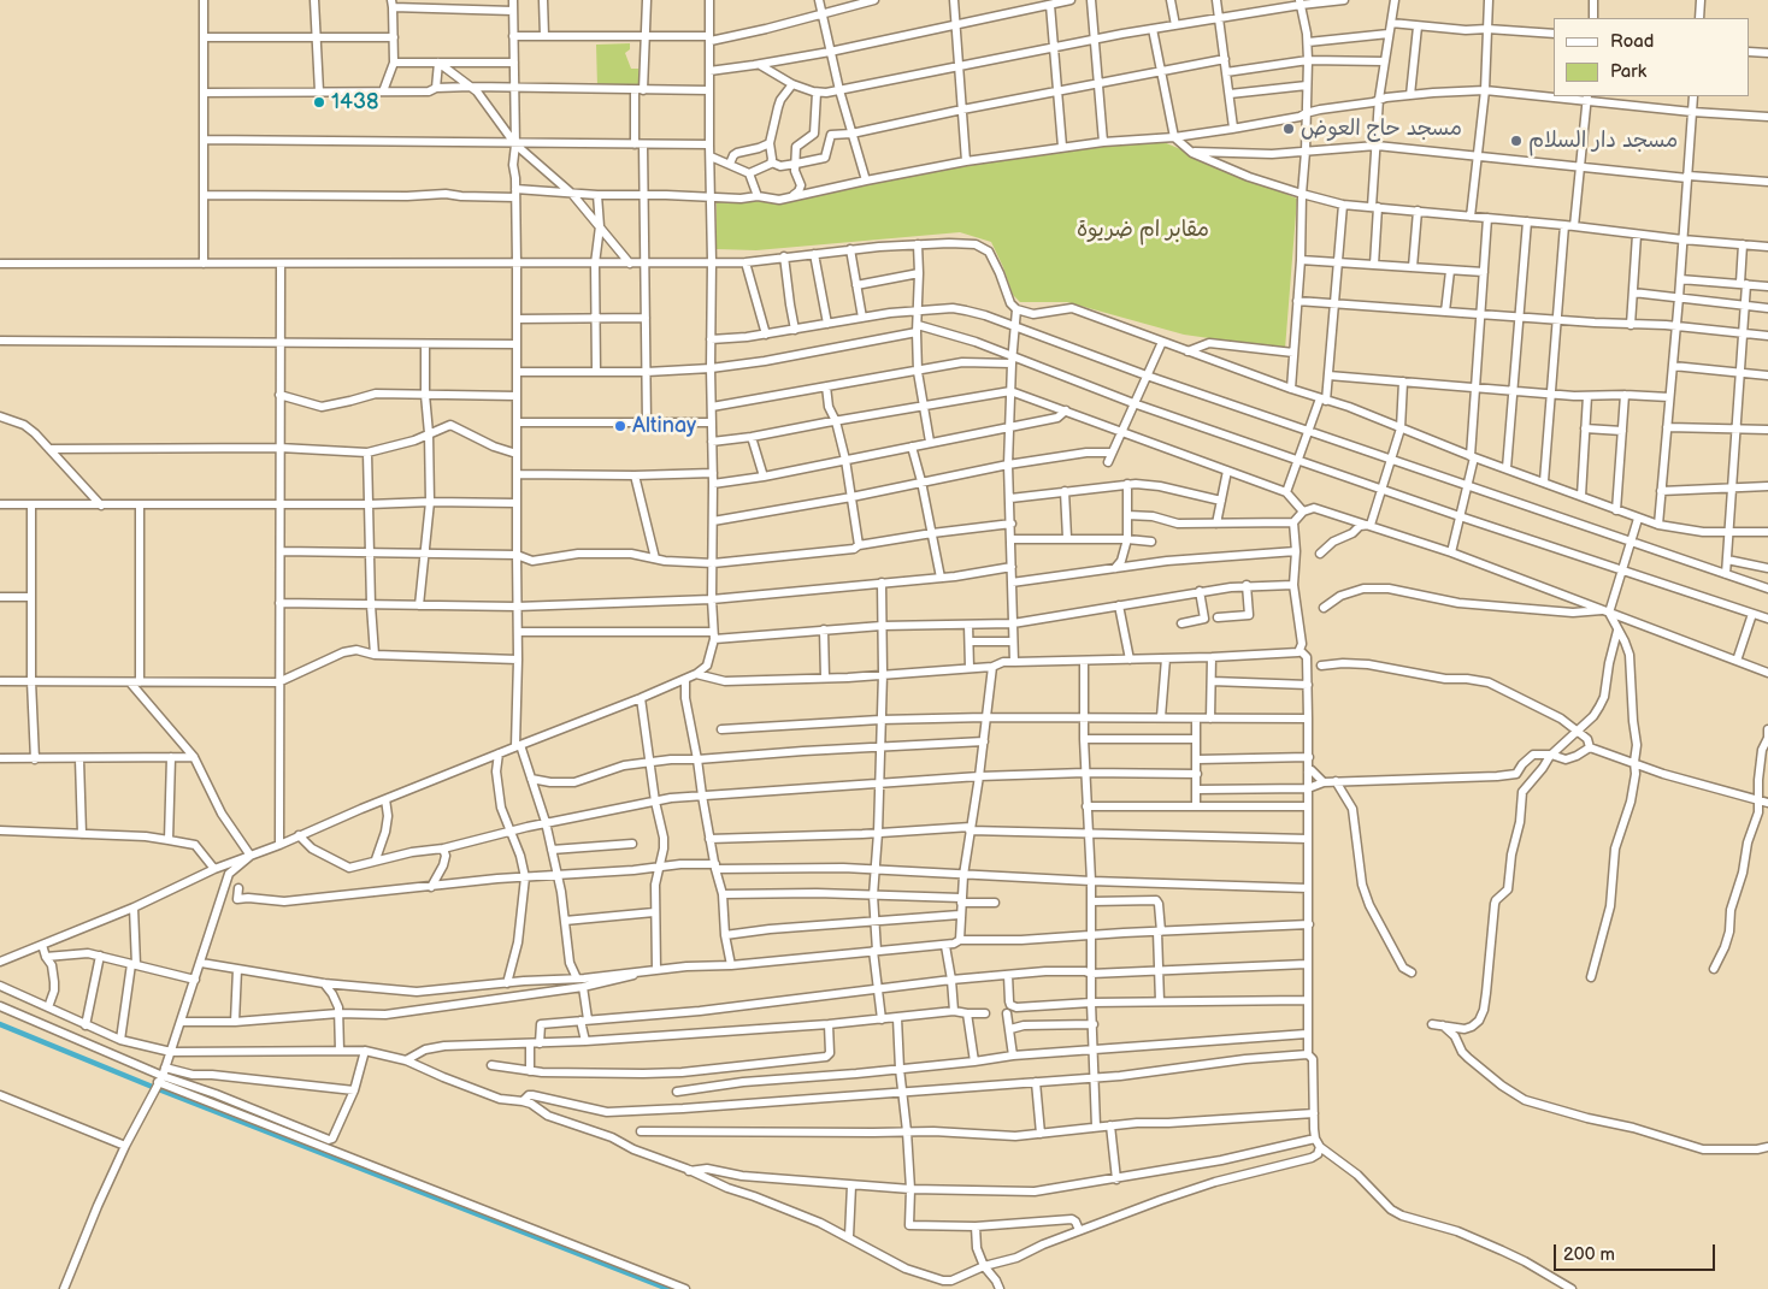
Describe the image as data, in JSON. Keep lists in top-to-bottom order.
{
  "parks": ["مقابر ام ضريوة"],
  "places": [
    "1438",
    "مسجد حاج العوض",
    "مسجد دار السلام",
    "Altinay"
  ],
  "legend": ["Road", "Park"],
  "scale_bar": "200 m"
}
